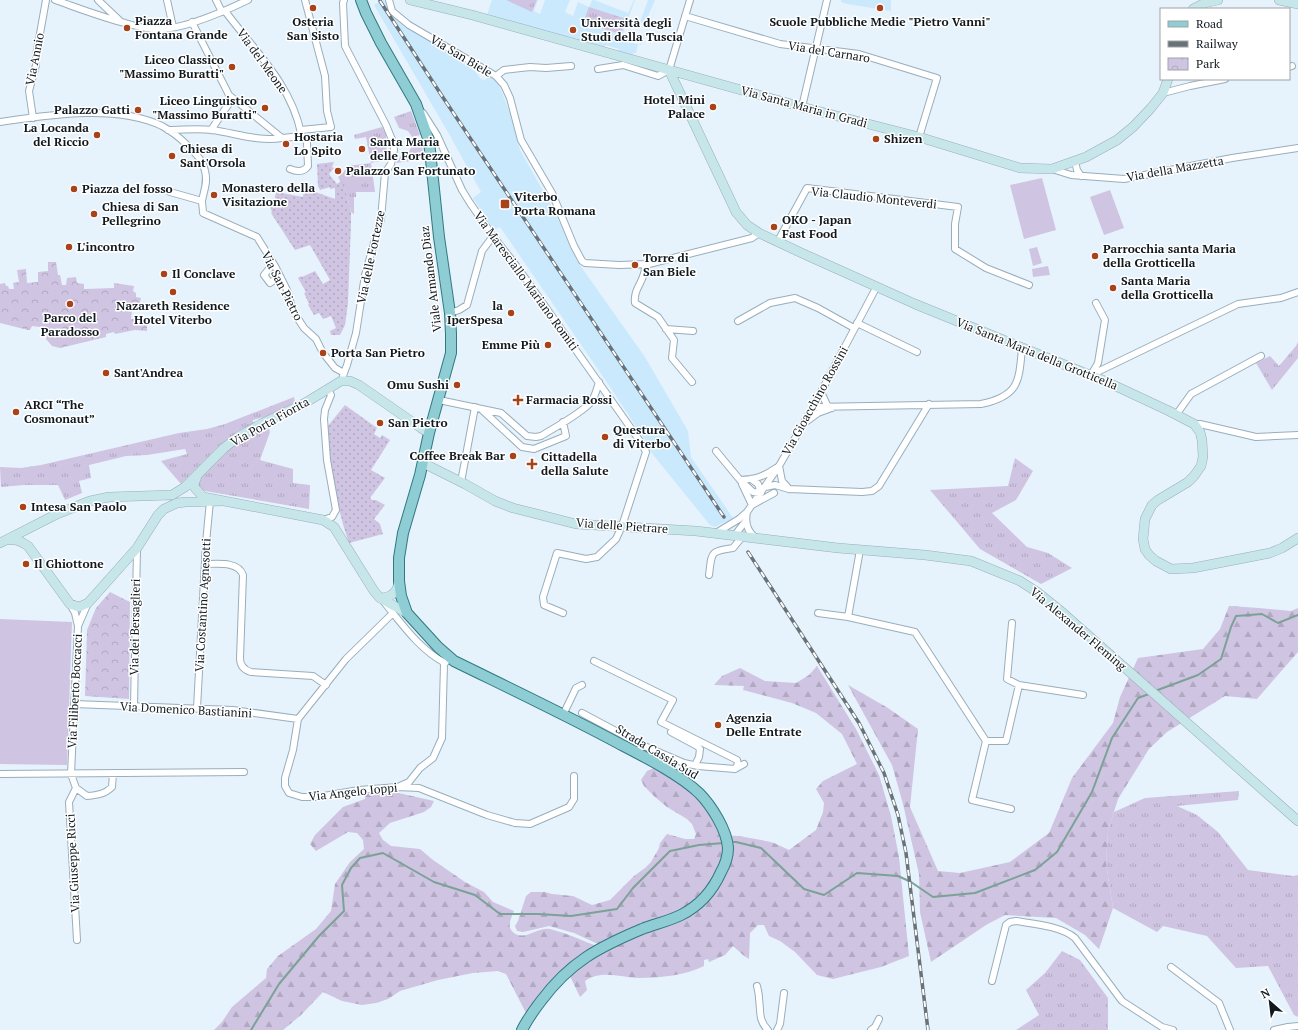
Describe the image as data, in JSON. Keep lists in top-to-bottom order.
{
  "streets": {
    "main road": [
      "Via Santa Maria in Gradi",
      "Viale Armando Diaz",
      "Via Santa Maria della Grotticella",
      "Via Porta Fiorita",
      "Via delle Pietrare",
      "Via Alexander Fleming",
      "Via Filiberto Boccacci",
      "Strada Cassia Sud"
    ],
    "street": [
      "Via del Carnaro",
      "Via San Biele",
      "Via Annio",
      "Via del Meone",
      "Via della Mazzetta",
      "Via Claudio Monteverdi",
      "Via delle Fortezze",
      "Via Maresciallo Mariano Romiti",
      "Via San Pietro",
      "Via Gioacchino Rossini",
      "Via Costantino Agnesotti",
      "Via dei Bersaglieri",
      "Via Domenico Bastianini",
      "Via Angelo Ioppi",
      "Via Giuseppe Ricci"
    ]
  },
  "crossings": [
    ["Via del Carnaro", "Via Santa Maria in Gradi"],
    ["Via San Biele", "Via Santa Maria della Grotticella"],
    ["Via Santa Maria in Gradi", "Via della Mazzetta"],
    ["Via Santa Maria in Gradi", "Via Santa Maria della Grotticella"],
    ["Via Claudio Monteverdi", "Via Santa Maria della Grotticella"],
    ["Via delle Fortezze", "Via San Pietro"],
    ["Via delle Fortezze", "Via Porta Fiorita"],
    ["Viale Armando Diaz", "Via Maresciallo Mariano Romiti"],
    ["Viale Armando Diaz", "Via delle Pietrare"],
    ["Viale Armando Diaz", "Strada Cassia Sud"],
    ["Via Maresciallo Mariano Romiti", "Via delle Pietrare"],
    ["Via San Pietro", "Via Porta Fiorita"],
    ["Via Santa Maria della Grotticella", "Via Gioacchino Rossini"],
    ["Via delle Pietrare", "Via Alexander Fleming"],
    ["Via Costantino Agnesotti", "Via Domenico Bastianini"],
    ["Via dei Bersaglieri", "Via Filiberto Boccacci"],
    ["Via dei Bersaglieri", "Via Domenico Bastianini"],
    ["Via Filiberto Boccacci", "Via Domenico Bastianini"],
    ["Via Domenico Bastianini", "Via Angelo Ioppi"]
  ],
  "places": {
    "other": [
      "Osteria San Sisto",
      "Scuole Pubbliche Medie \"Pietro Vanni\"",
      "Piazza Fontana Grande",
      "Università degli Studi della Tuscia",
      "Liceo Classico \"Massimo Buratti\"",
      "Hotel Mini Palace",
      "Liceo Linguistico \"Massimo Buratti\"",
      "Palazzo Gatti",
      "La Locanda del Riccio",
      "Shizen",
      "Hostaria Lo Spito",
      "Santa Maria delle Fortezze",
      "Chiesa di Sant'Orsola",
      "Palazzo San Fortunato",
      "Piazza del fosso",
      "Monastero della Visitazione",
      "Chiesa di San Pellegrino",
      "OKO - Japan Fast Food",
      "L'incontro",
      "Parrocchia santa Maria della Grotticella",
      "Torre di San Biele",
      "Il Conclave",
      "Santa Maria della Grotticella",
      "Nazareth Residence Hotel Viterbo",
      "Parco del Paradosso",
      "la IperSpesa",
      "Emme Più",
      "Porta San Pietro",
      "Sant'Andrea",
      "Omu Sushi",
      "ARCI “The Cosmonaut”",
      "San Pietro",
      "Questura di Viterbo",
      "Coffee Break Bar",
      "Intesa San Paolo",
      "Il Ghiottone",
      "Agenzia Delle Entrate"
    ],
    "transit": ["Viterbo Porta Romana"],
    "health": ["Farmacia Rossi", "Cittadella della Salute"]
  },
  "legend": ["Road", "Railway", "Park"],
  "north": "top left"
}
